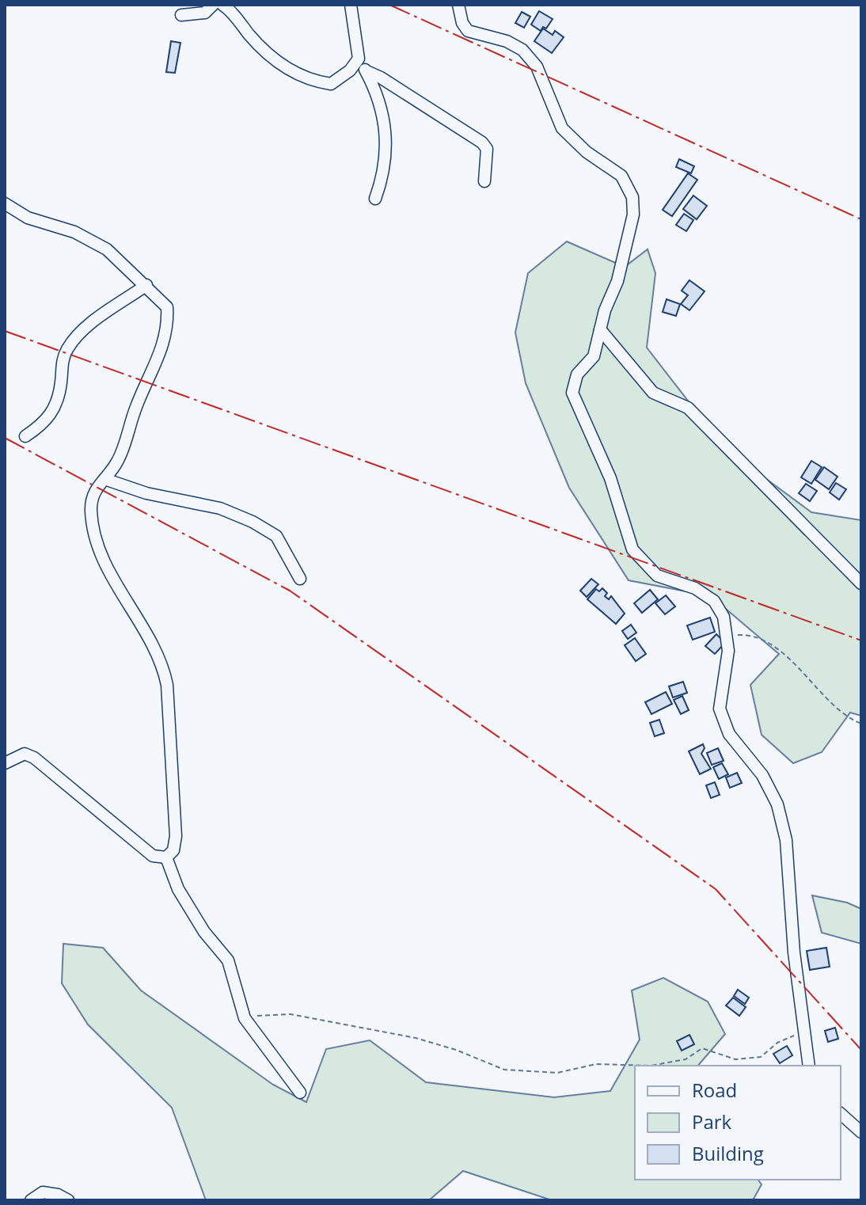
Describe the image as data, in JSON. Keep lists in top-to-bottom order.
{
  "legend": ["Road", "Park", "Building"]
}
